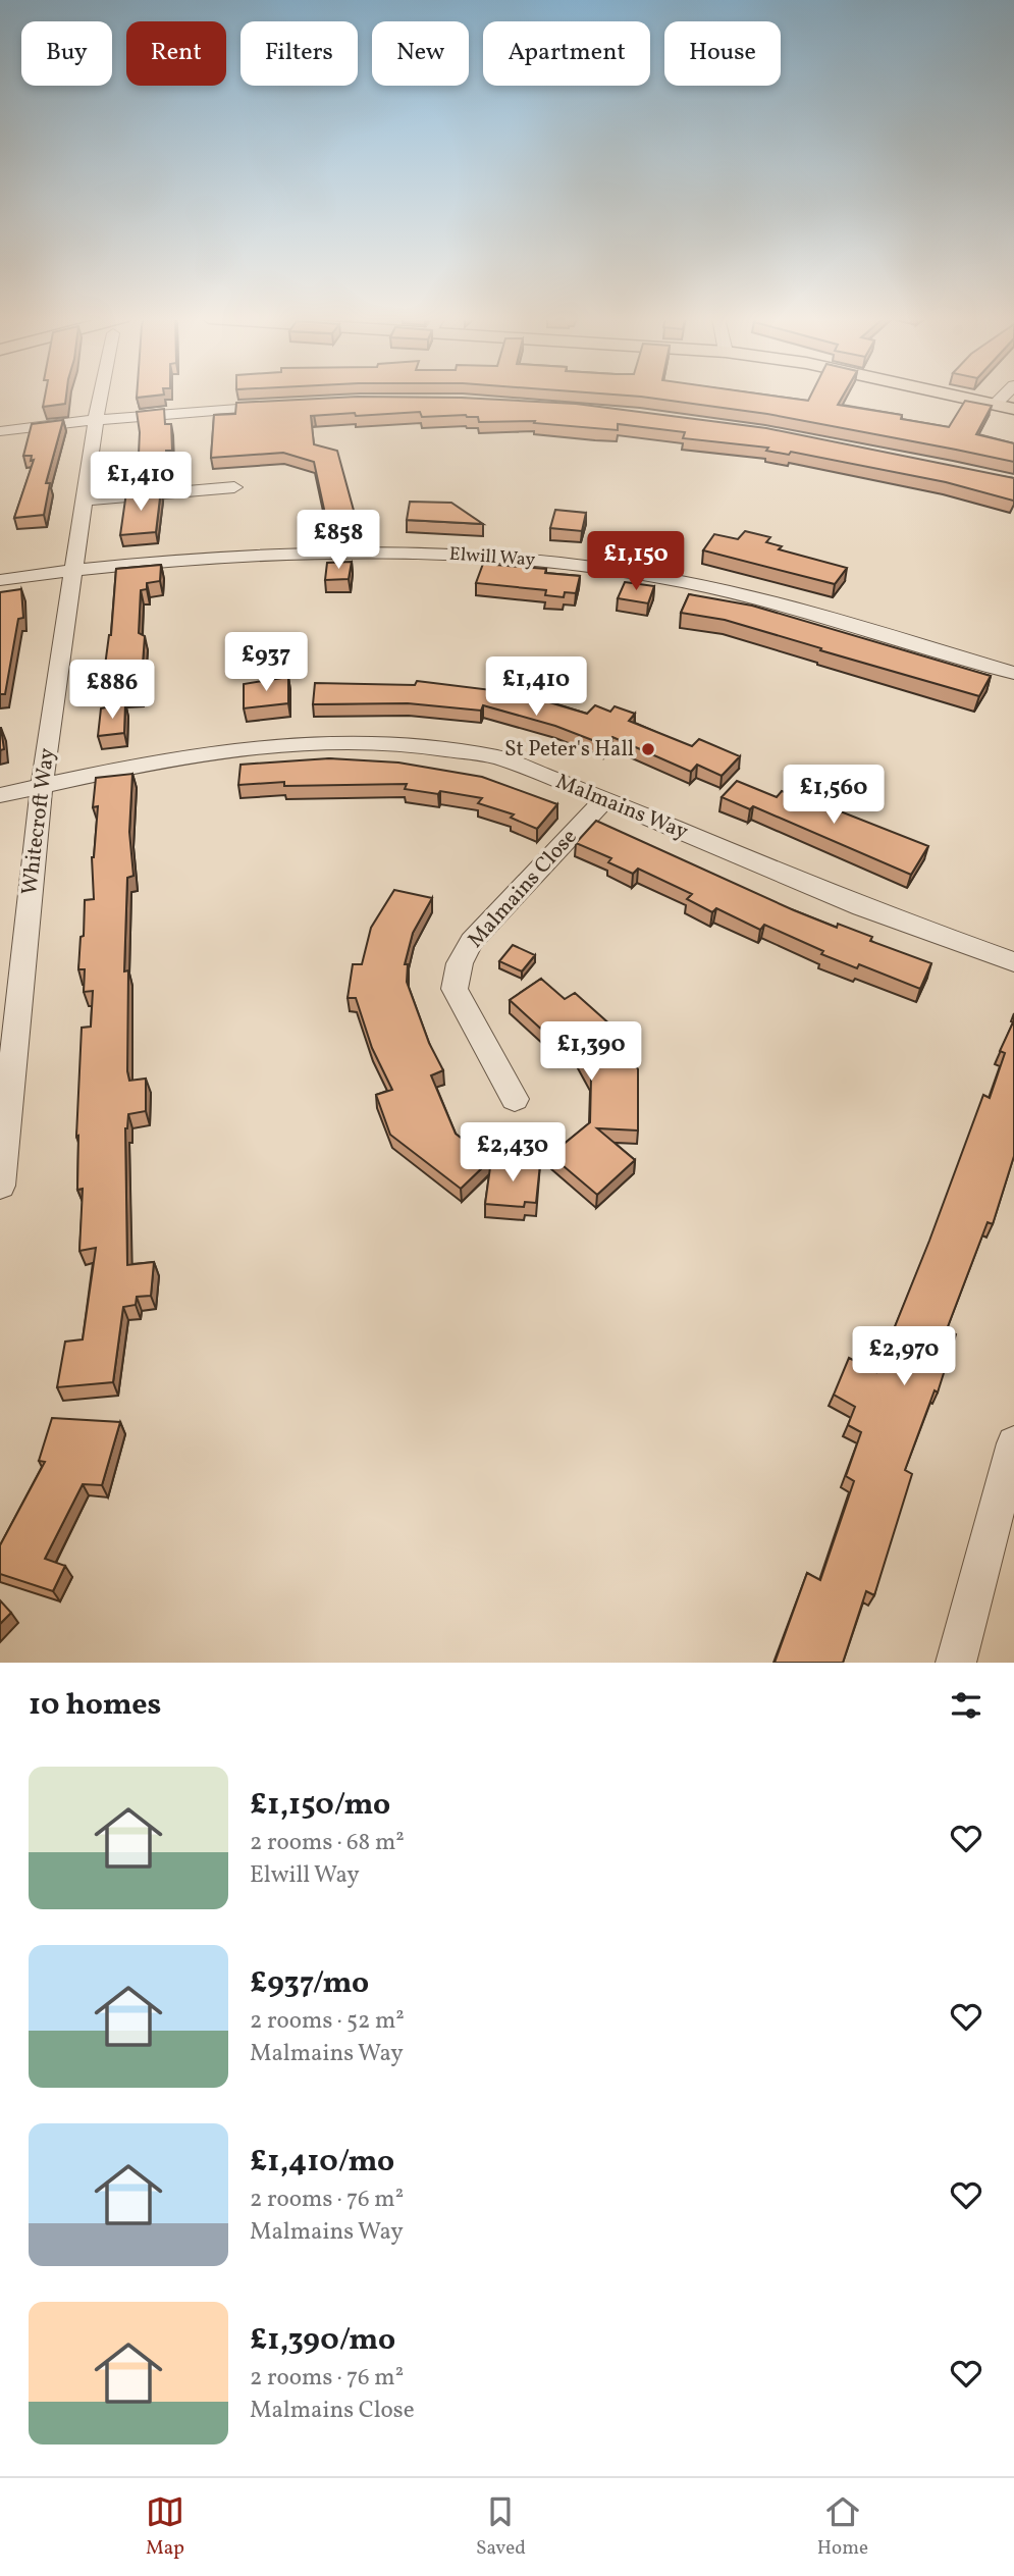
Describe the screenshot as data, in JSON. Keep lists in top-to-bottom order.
{
  "streets": {
    "street": [
      "Elwill Way",
      "Malmains Way",
      "Whitecroft Way",
      "Malmains Close"
    ]
  },
  "crossings": [
    ["Elwill Way", "Whitecroft Way"],
    ["Malmains Way", "Whitecroft Way"],
    ["Malmains Way", "Malmains Close"]
  ],
  "places": ["St Peter's Hall"],
  "page": {
    "chip": [
      "Buy",
      "Rent",
      "Filters",
      "New",
      "Apartment",
      "House"
    ],
    "price": [
      "£1,410",
      "£858",
      "£1,150",
      "£937",
      "£1,410",
      "£886",
      "£1,560",
      "£1,390",
      "£2,430",
      "£2,970"
    ],
    "heading": "10 homes",
    "list": [
      {
        "name": "£1,150/mo",
        "note": "2 rooms · 68 m² · Elwill Way"
      },
      {
        "name": "£937/mo",
        "note": "2 rooms · 52 m² · Malmains Way"
      },
      {
        "name": "£1,410/mo",
        "note": "2 rooms · 76 m² · Malmains Way"
      },
      {
        "name": "£1,390/mo",
        "note": "2 rooms · 76 m² · Malmains Close"
      }
    ],
    "tabs": ["Map", "Saved", "Home"]
  }
}
